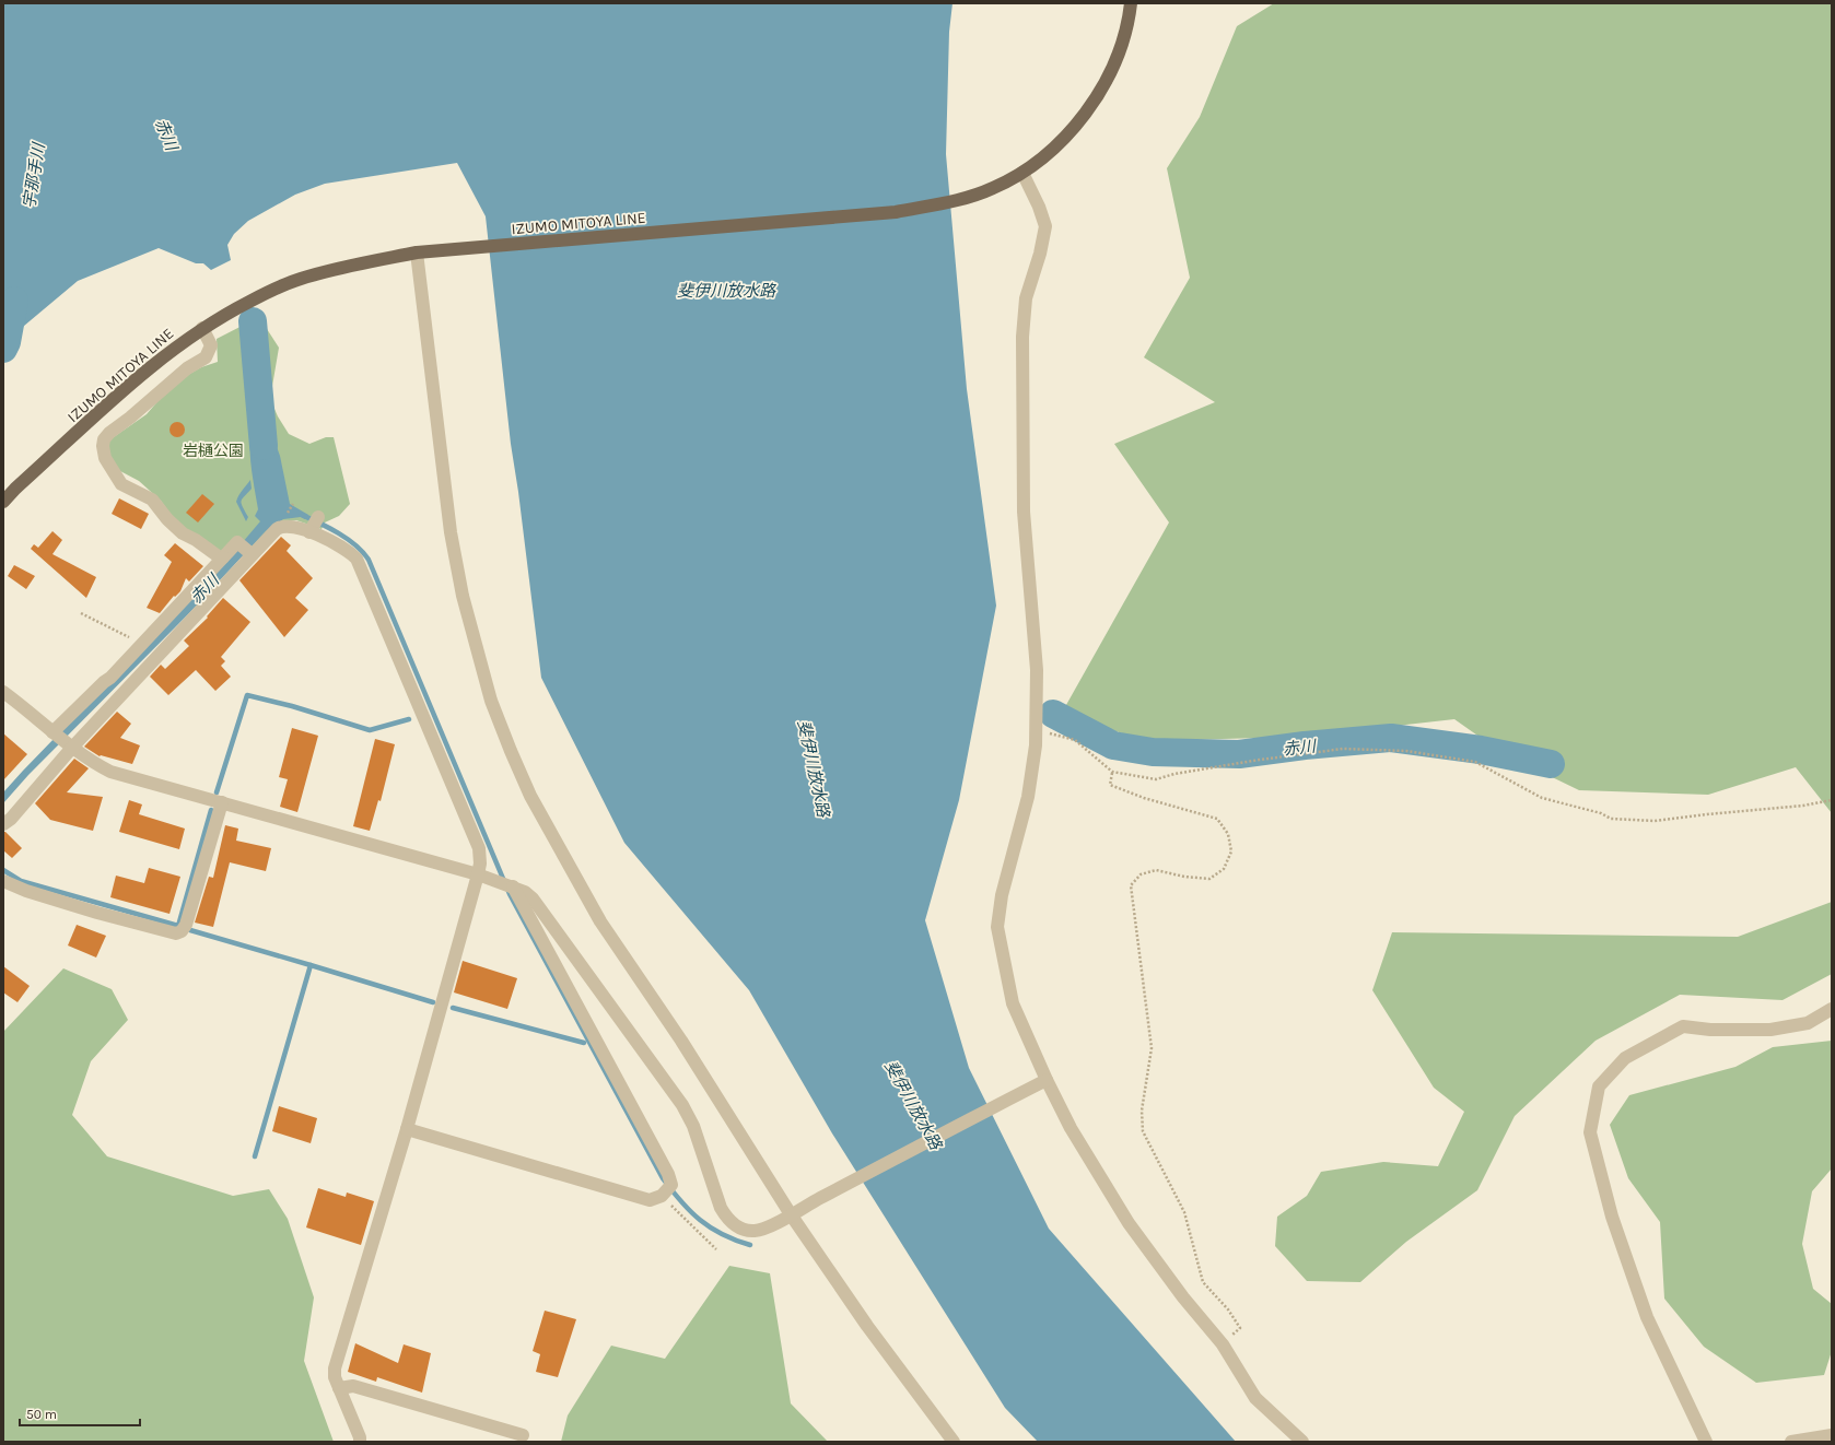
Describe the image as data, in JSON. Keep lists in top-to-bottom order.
{
  "streets": {
    "main road": ["IZUMO MITOYA LINE"]
  },
  "water": ["赤川", "宇那手川", "斐伊川放水路"],
  "parks": ["岩樋公園"],
  "scale_bar": "50 m"
}
